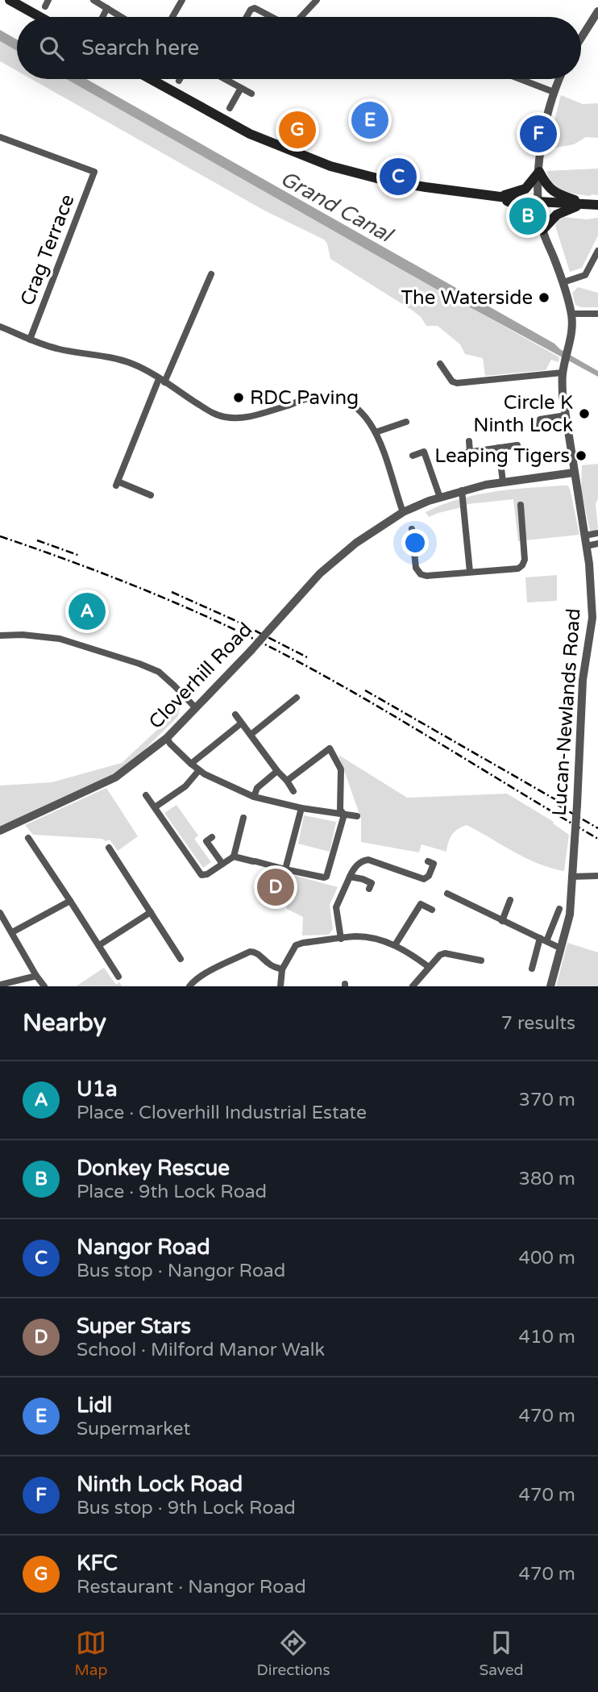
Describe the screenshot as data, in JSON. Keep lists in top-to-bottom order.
{
  "streets": {
    "street": ["Crag Terrace", "Cloverhill Road", "Lucan-Newlands Road"]
  },
  "crossings": [
    ["Cloverhill Road", "Lucan-Newlands Road"]
  ],
  "water": ["Grand Canal"],
  "places": [
    "The Waterside",
    "RDC Paving",
    "Circle K Ninth Lock",
    "Leaping Tigers"
  ],
  "page": {
    "search": "Search here",
    "pins": [
      "E",
      "G",
      "F",
      "C",
      "B",
      "A",
      "D"
    ],
    "heading": ["Nearby", "7 results"],
    "list": [
      {
        "mark": "A",
        "name": "U1a",
        "note": "Place · Cloverhill Industrial Estate",
        "value": "370 m"
      },
      {
        "mark": "B",
        "name": "Donkey Rescue",
        "note": "Place · 9th Lock Road",
        "value": "380 m"
      },
      {
        "mark": "C",
        "name": "Nangor Road",
        "note": "Bus stop · Nangor Road",
        "value": "400 m"
      },
      {
        "mark": "D",
        "name": "Super Stars",
        "note": "School · Milford Manor Walk",
        "value": "410 m"
      },
      {
        "mark": "E",
        "name": "Lidl",
        "note": "Supermarket",
        "value": "470 m"
      },
      {
        "mark": "F",
        "name": "Ninth Lock Road",
        "note": "Bus stop · 9th Lock Road",
        "value": "470 m"
      },
      {
        "mark": "G",
        "name": "KFC",
        "note": "Restaurant · Nangor Road",
        "value": "470 m"
      }
    ],
    "nav": ["Map", "Directions", "Saved"]
  }
}
